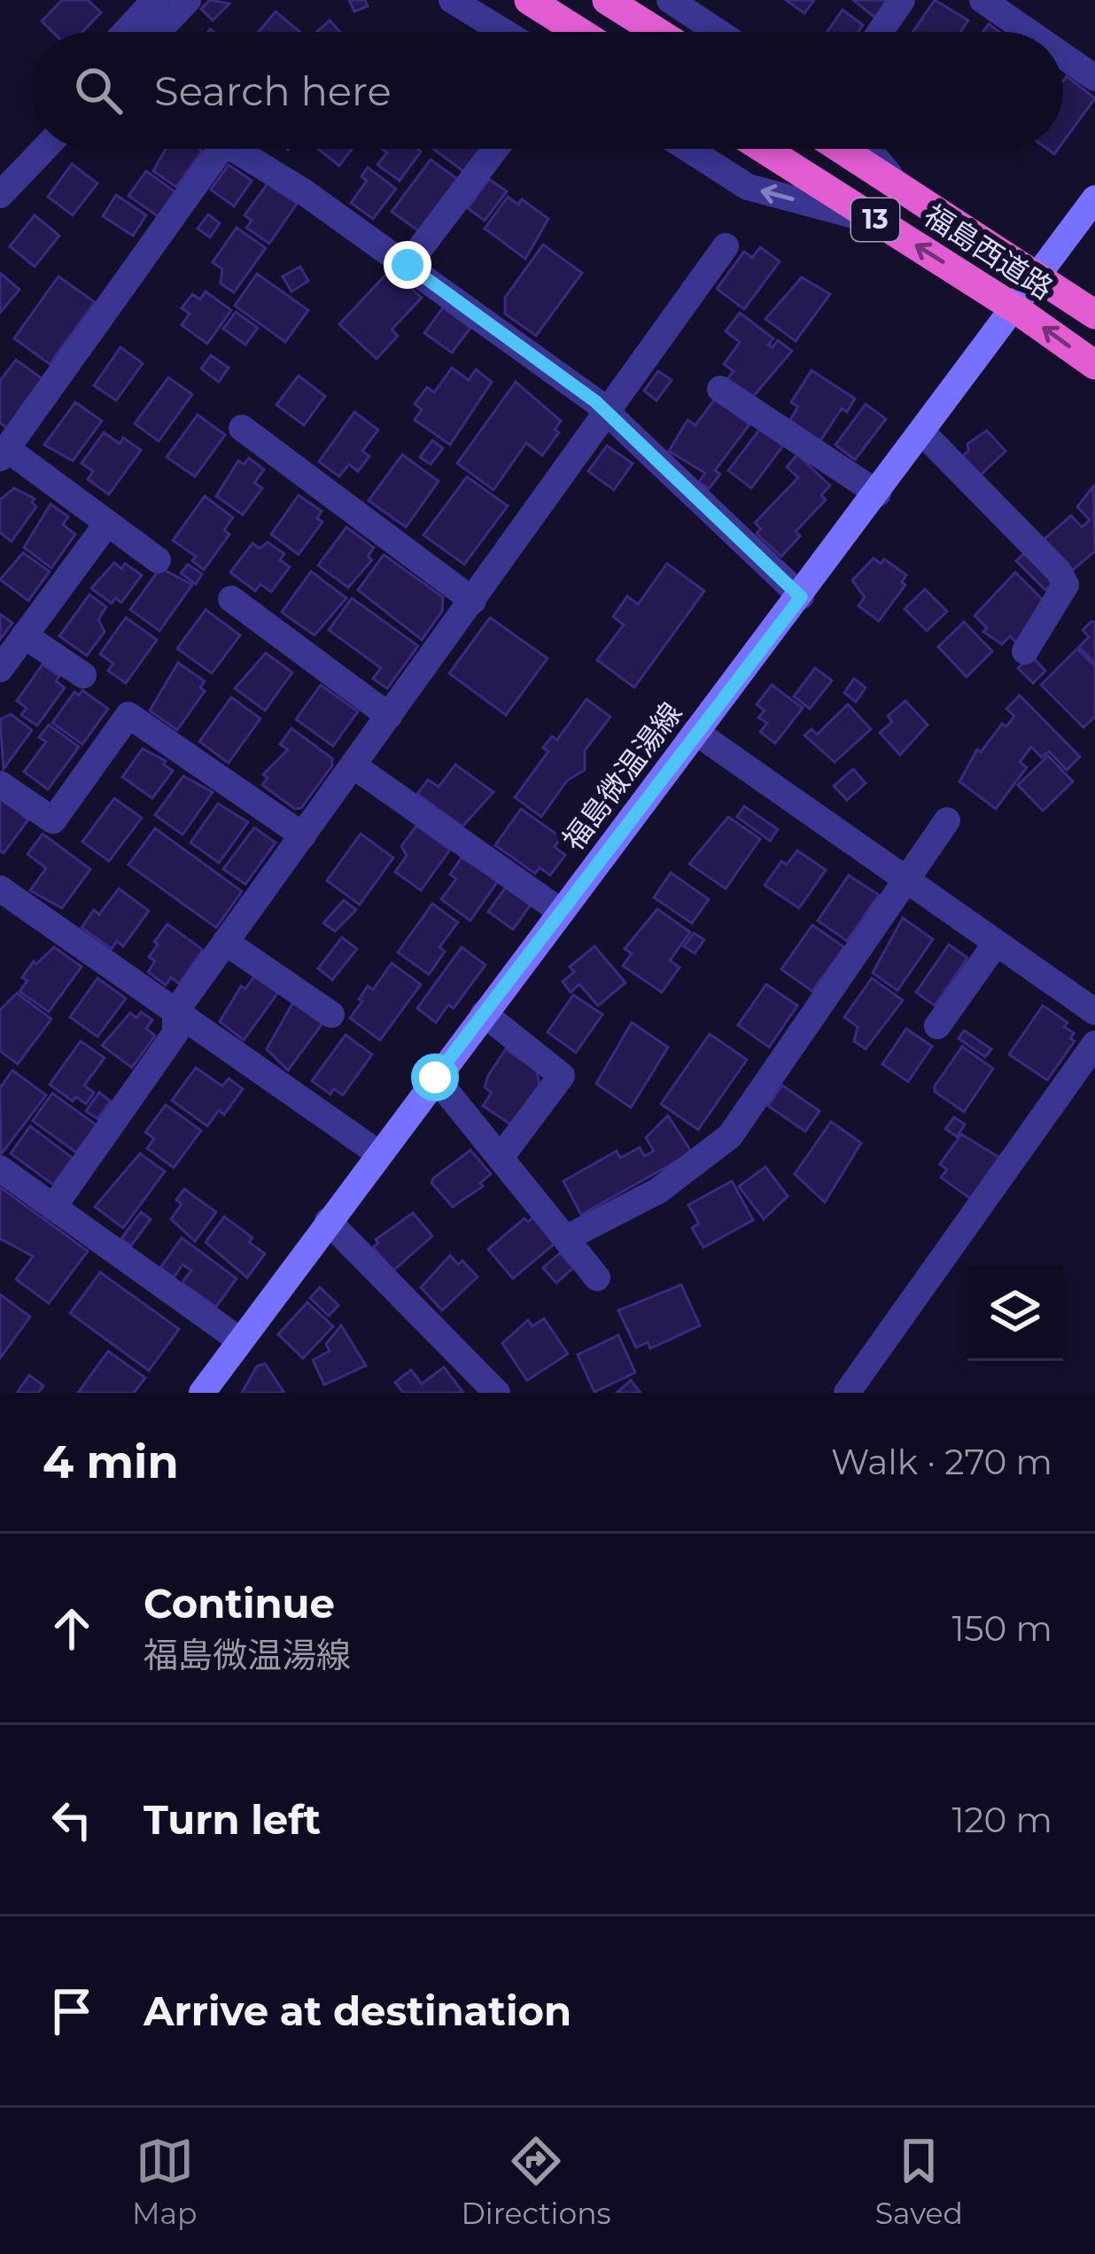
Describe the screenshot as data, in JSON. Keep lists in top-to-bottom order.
{
  "streets": {
    "highway": ["13", "福島西道路"],
    "main road": ["福島微温湯線"]
  },
  "crossings": [
    ["福島西道路", "福島微温湯線"]
  ],
  "page": {
    "search": "Search here",
    "heading": ["4 min", "Walk · 270 m"],
    "list": [
      ["Continue", "福島微温湯線", "150 m"],
      ["Turn left", "120 m"],
      "Arrive at destination"
    ],
    "nav": ["Map", "Directions", "Saved"]
  }
}
